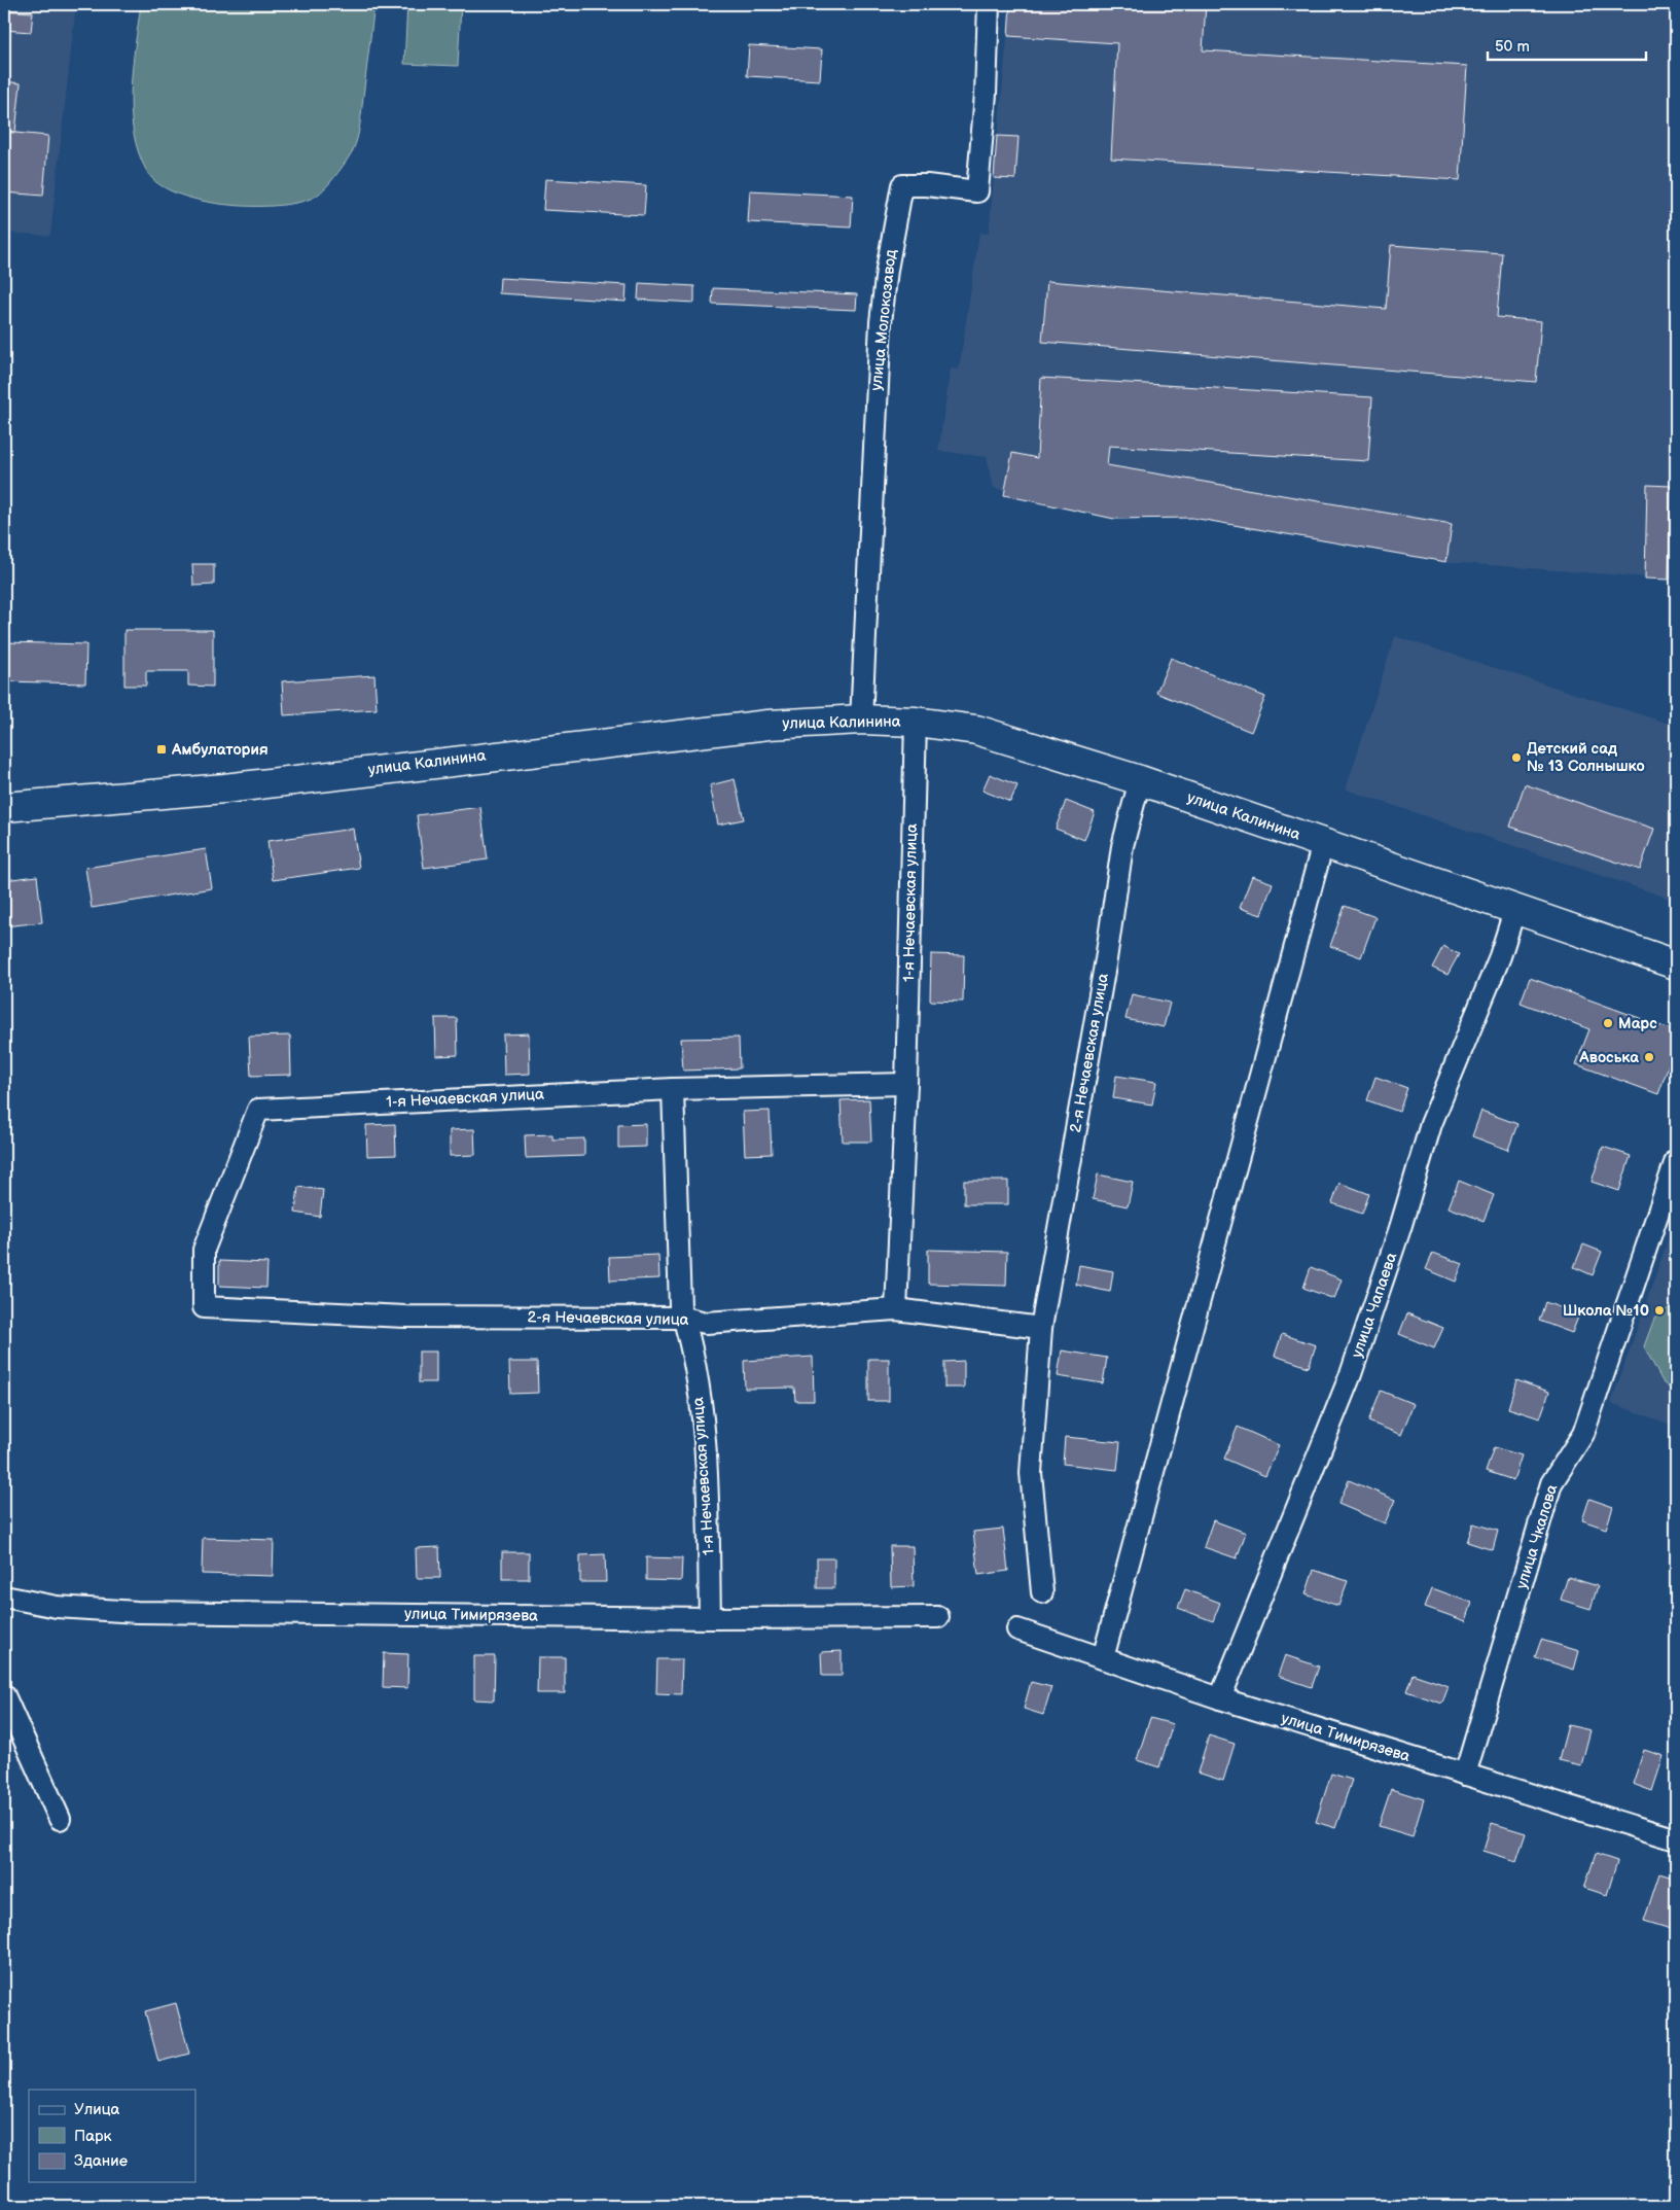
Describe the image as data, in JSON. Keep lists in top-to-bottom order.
{
  "streets": {
    "main road": ["улица Калинина"],
    "street": [
      "улица Молокозавод",
      "1-я Нечаевская улица",
      "2-я Нечаевская улица",
      "улица Чапаева",
      "улица Чкалова",
      "улица Тимирязева"
    ]
  },
  "crossings": [
    ["улица Молокозавод", "улица Калинина"],
    ["улица Калинина", "1-я Нечаевская улица"],
    ["улица Калинина", "2-я Нечаевская улица"],
    ["улица Калинина", "улица Чапаева"],
    ["1-я Нечаевская улица", "2-я Нечаевская улица"],
    ["1-я Нечаевская улица", "улица Тимирязева"],
    ["улица Чапаева", "улица Тимирязева"],
    ["улица Чкалова", "улица Тимирязева"]
  ],
  "places": {
    "transit": ["Амбулатория"],
    "other": [
      "Детский сад № 13 Солнышко",
      "Марс",
      "Авоська",
      "Школа №10"
    ]
  },
  "legend": ["Улица", "Парк", "Здание"],
  "scale_bar": "50 m"
}
